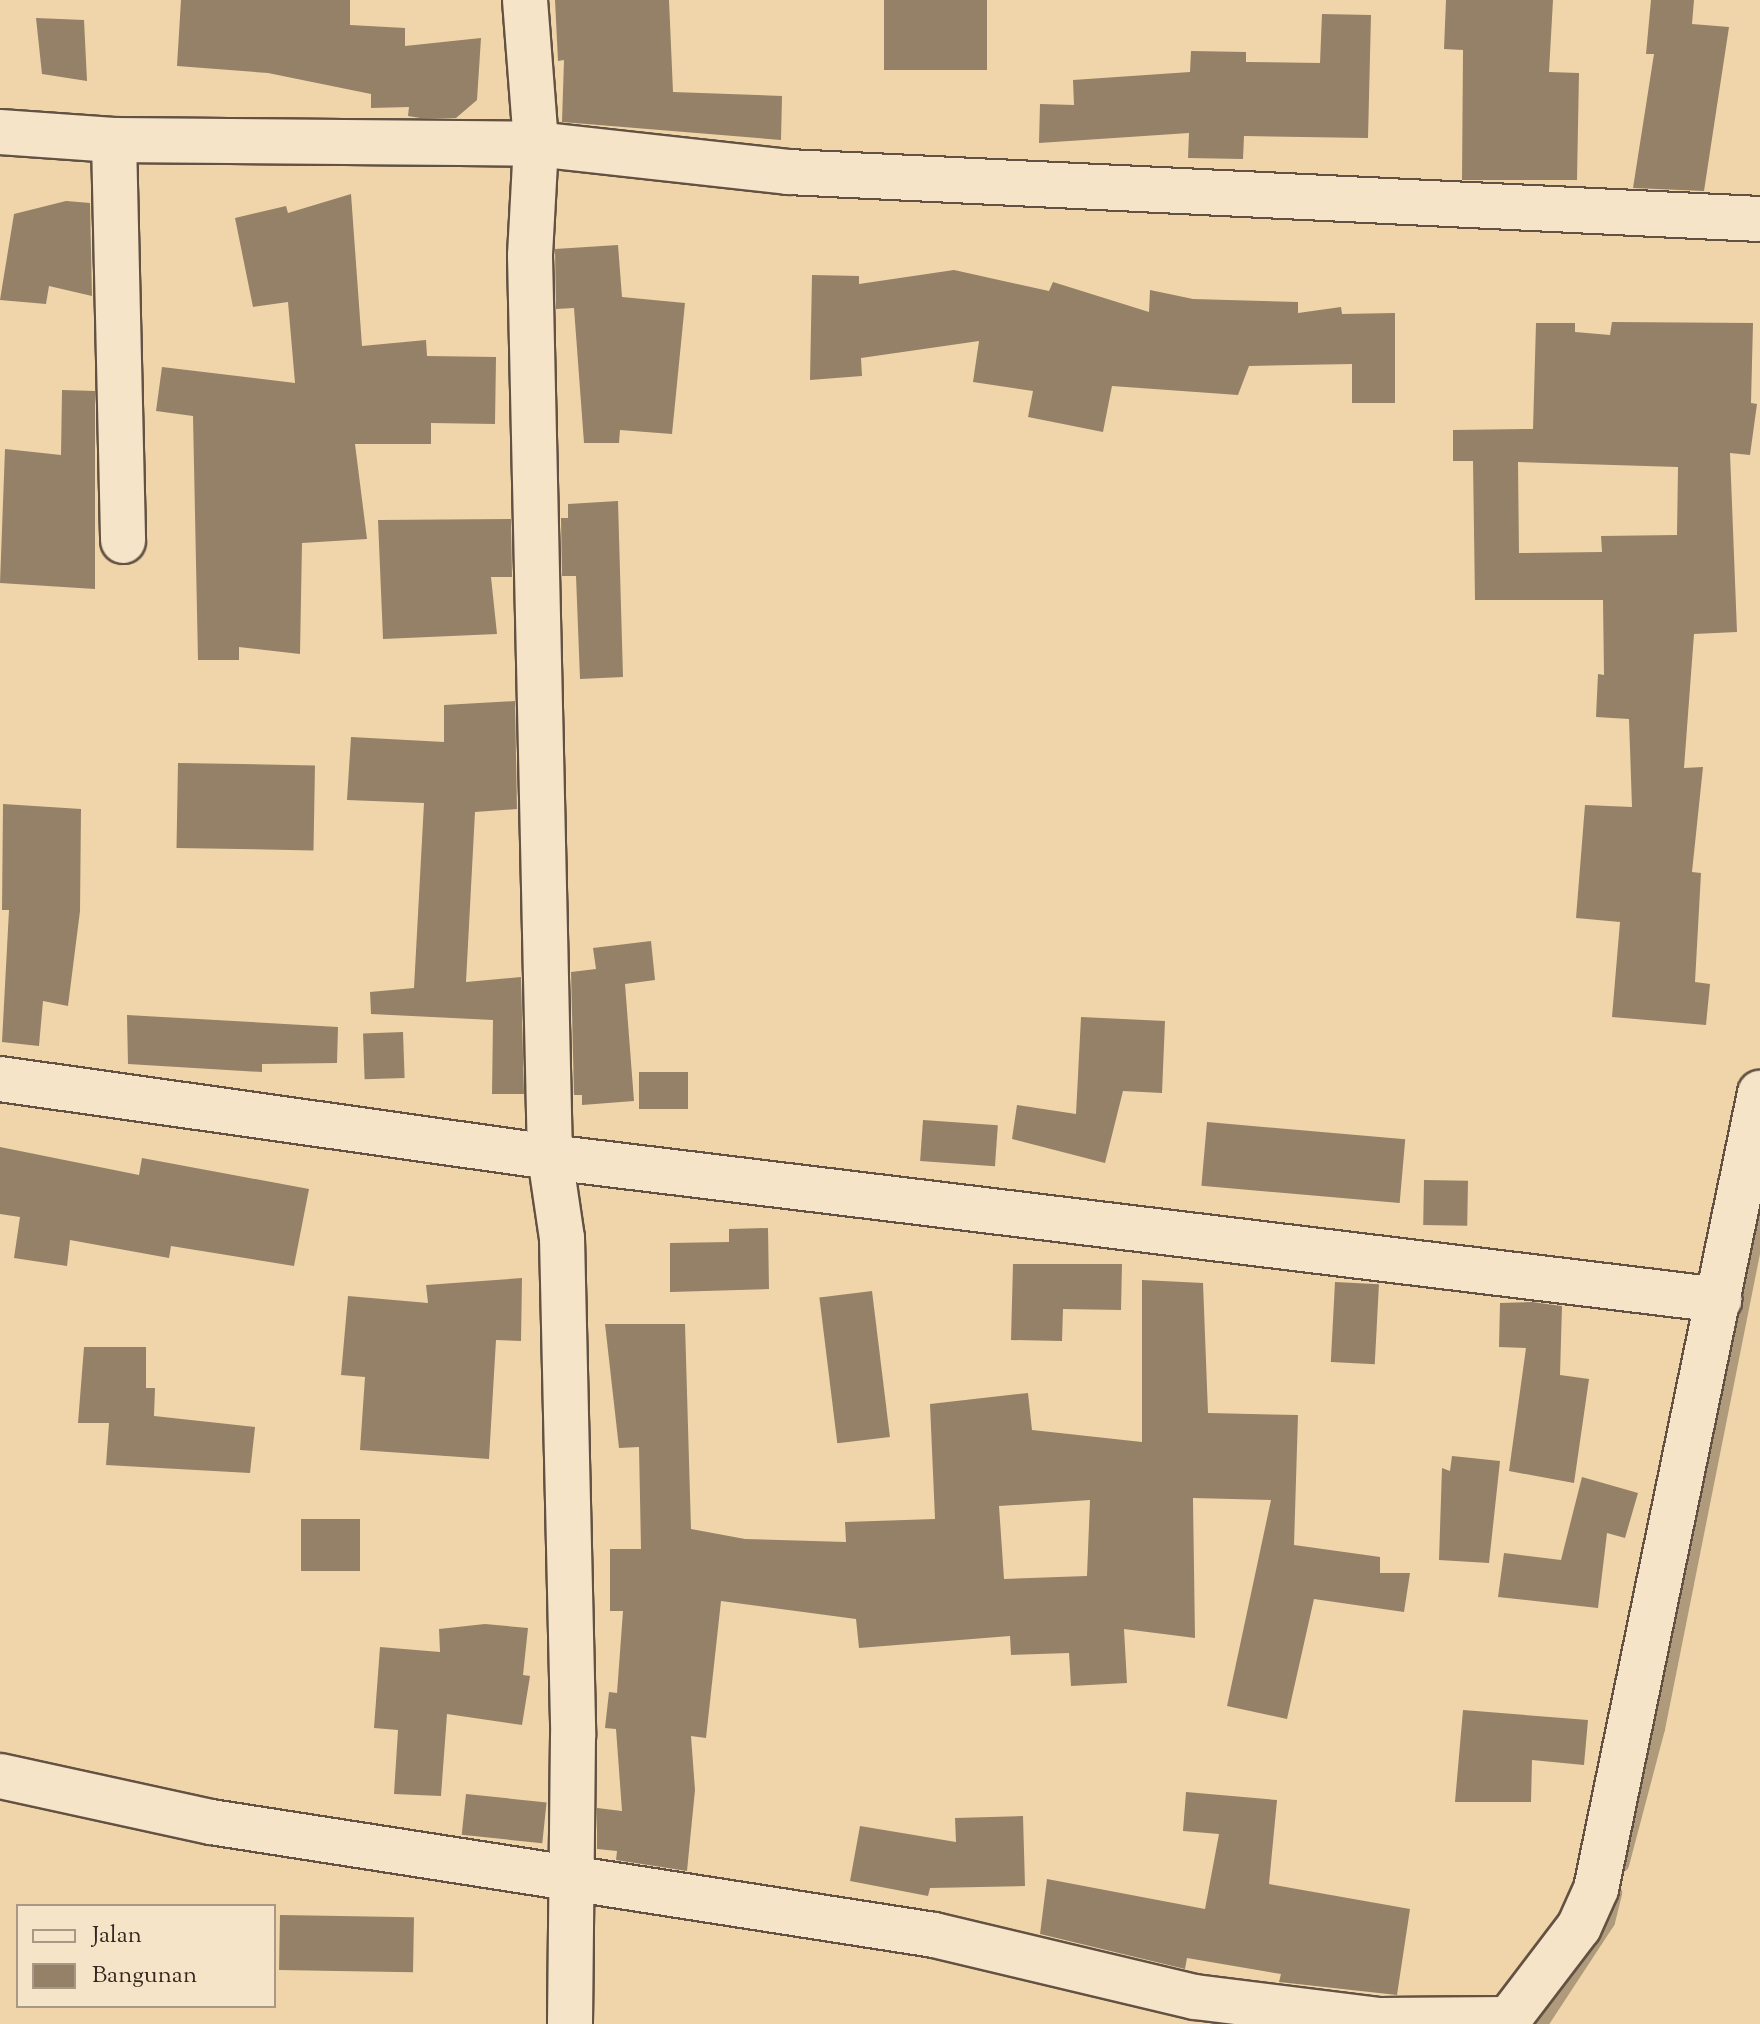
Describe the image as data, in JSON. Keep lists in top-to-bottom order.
{
  "legend": ["Jalan", "Bangunan"]
}
